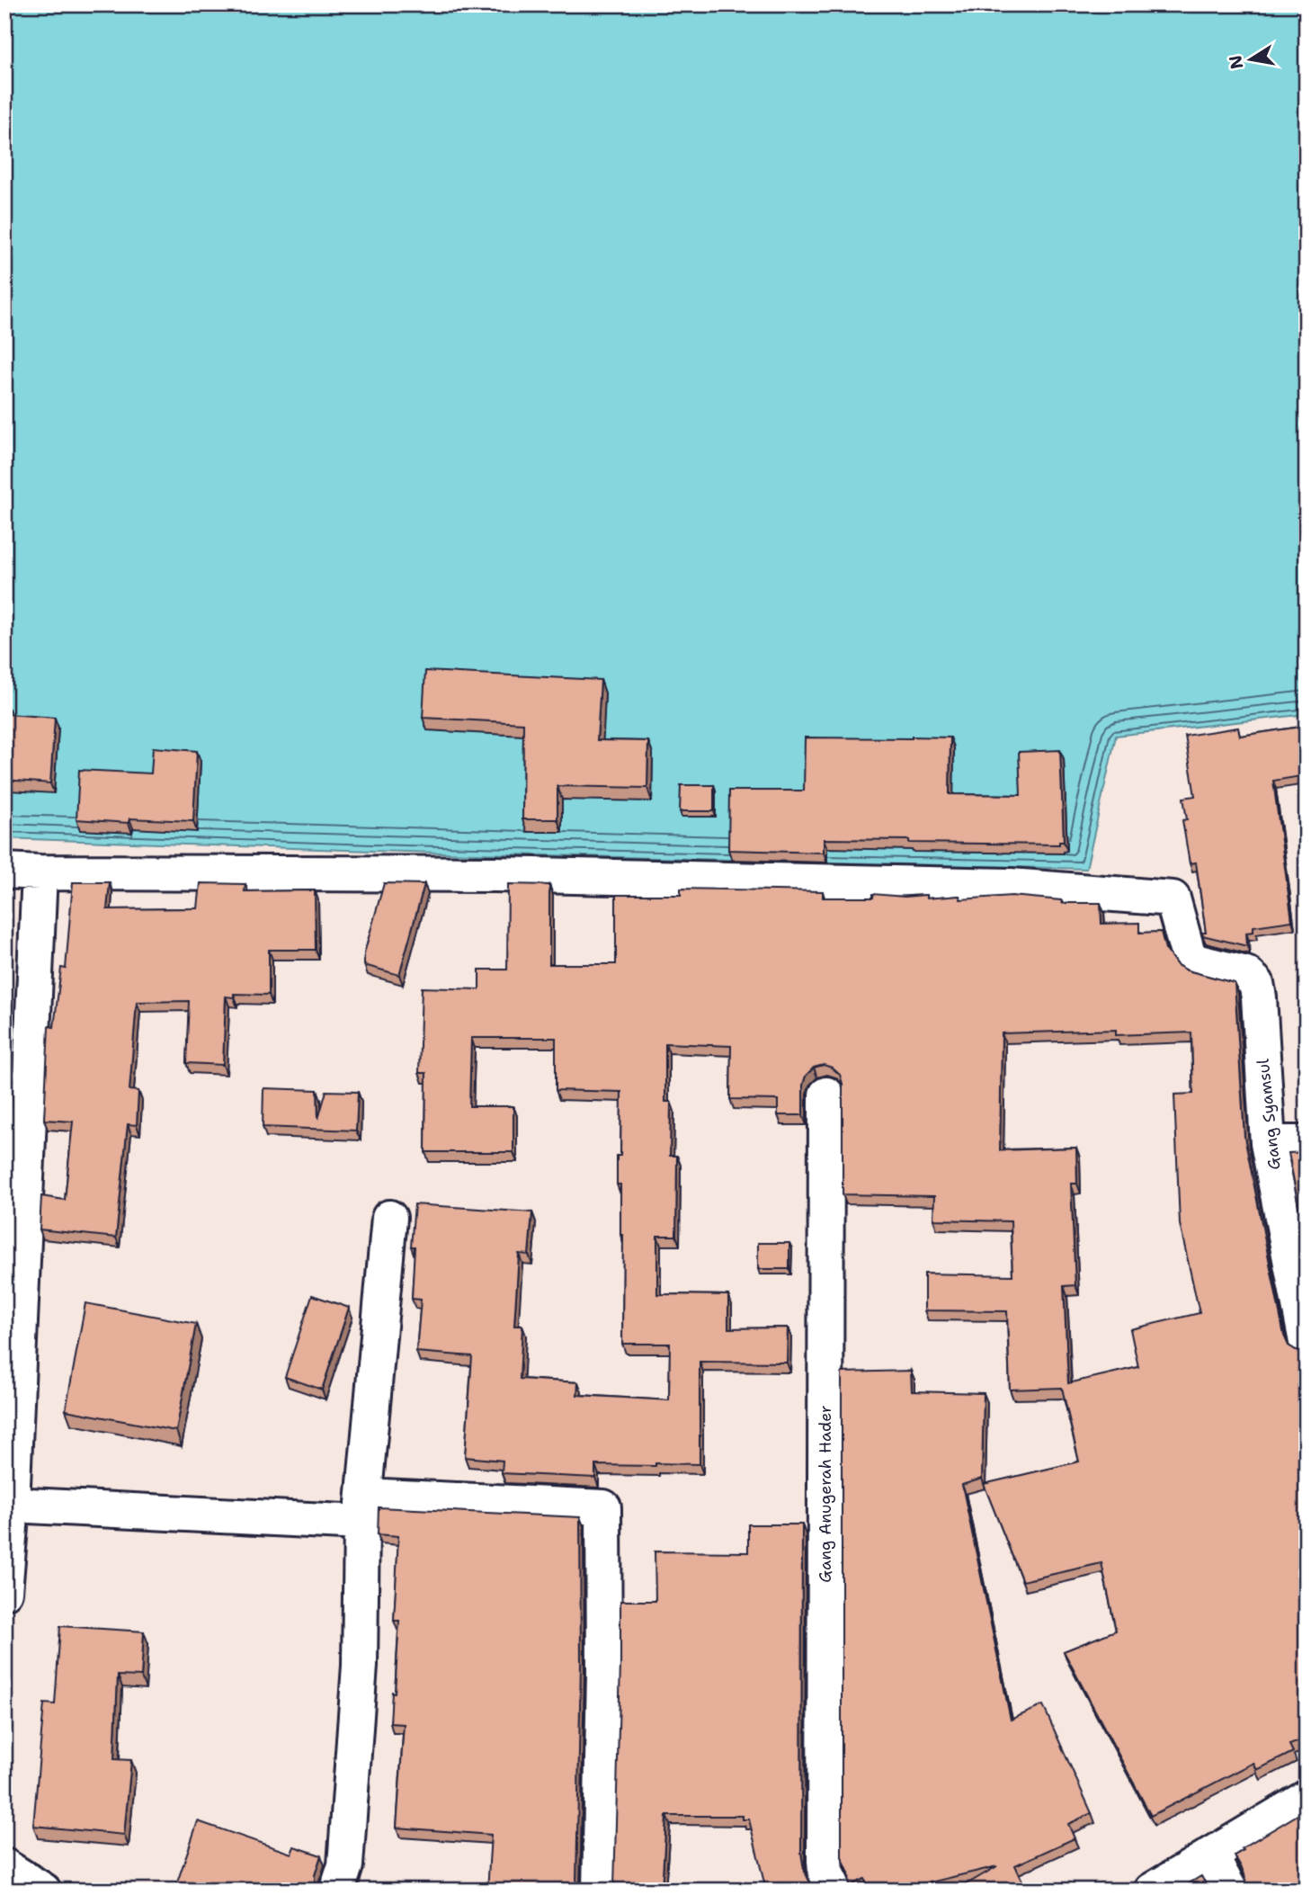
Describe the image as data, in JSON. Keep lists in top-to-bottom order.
{
  "streets": {
    "street": ["Gang Syamsul", "Gang Anugerah Hader"]
  },
  "north": "left"
}
